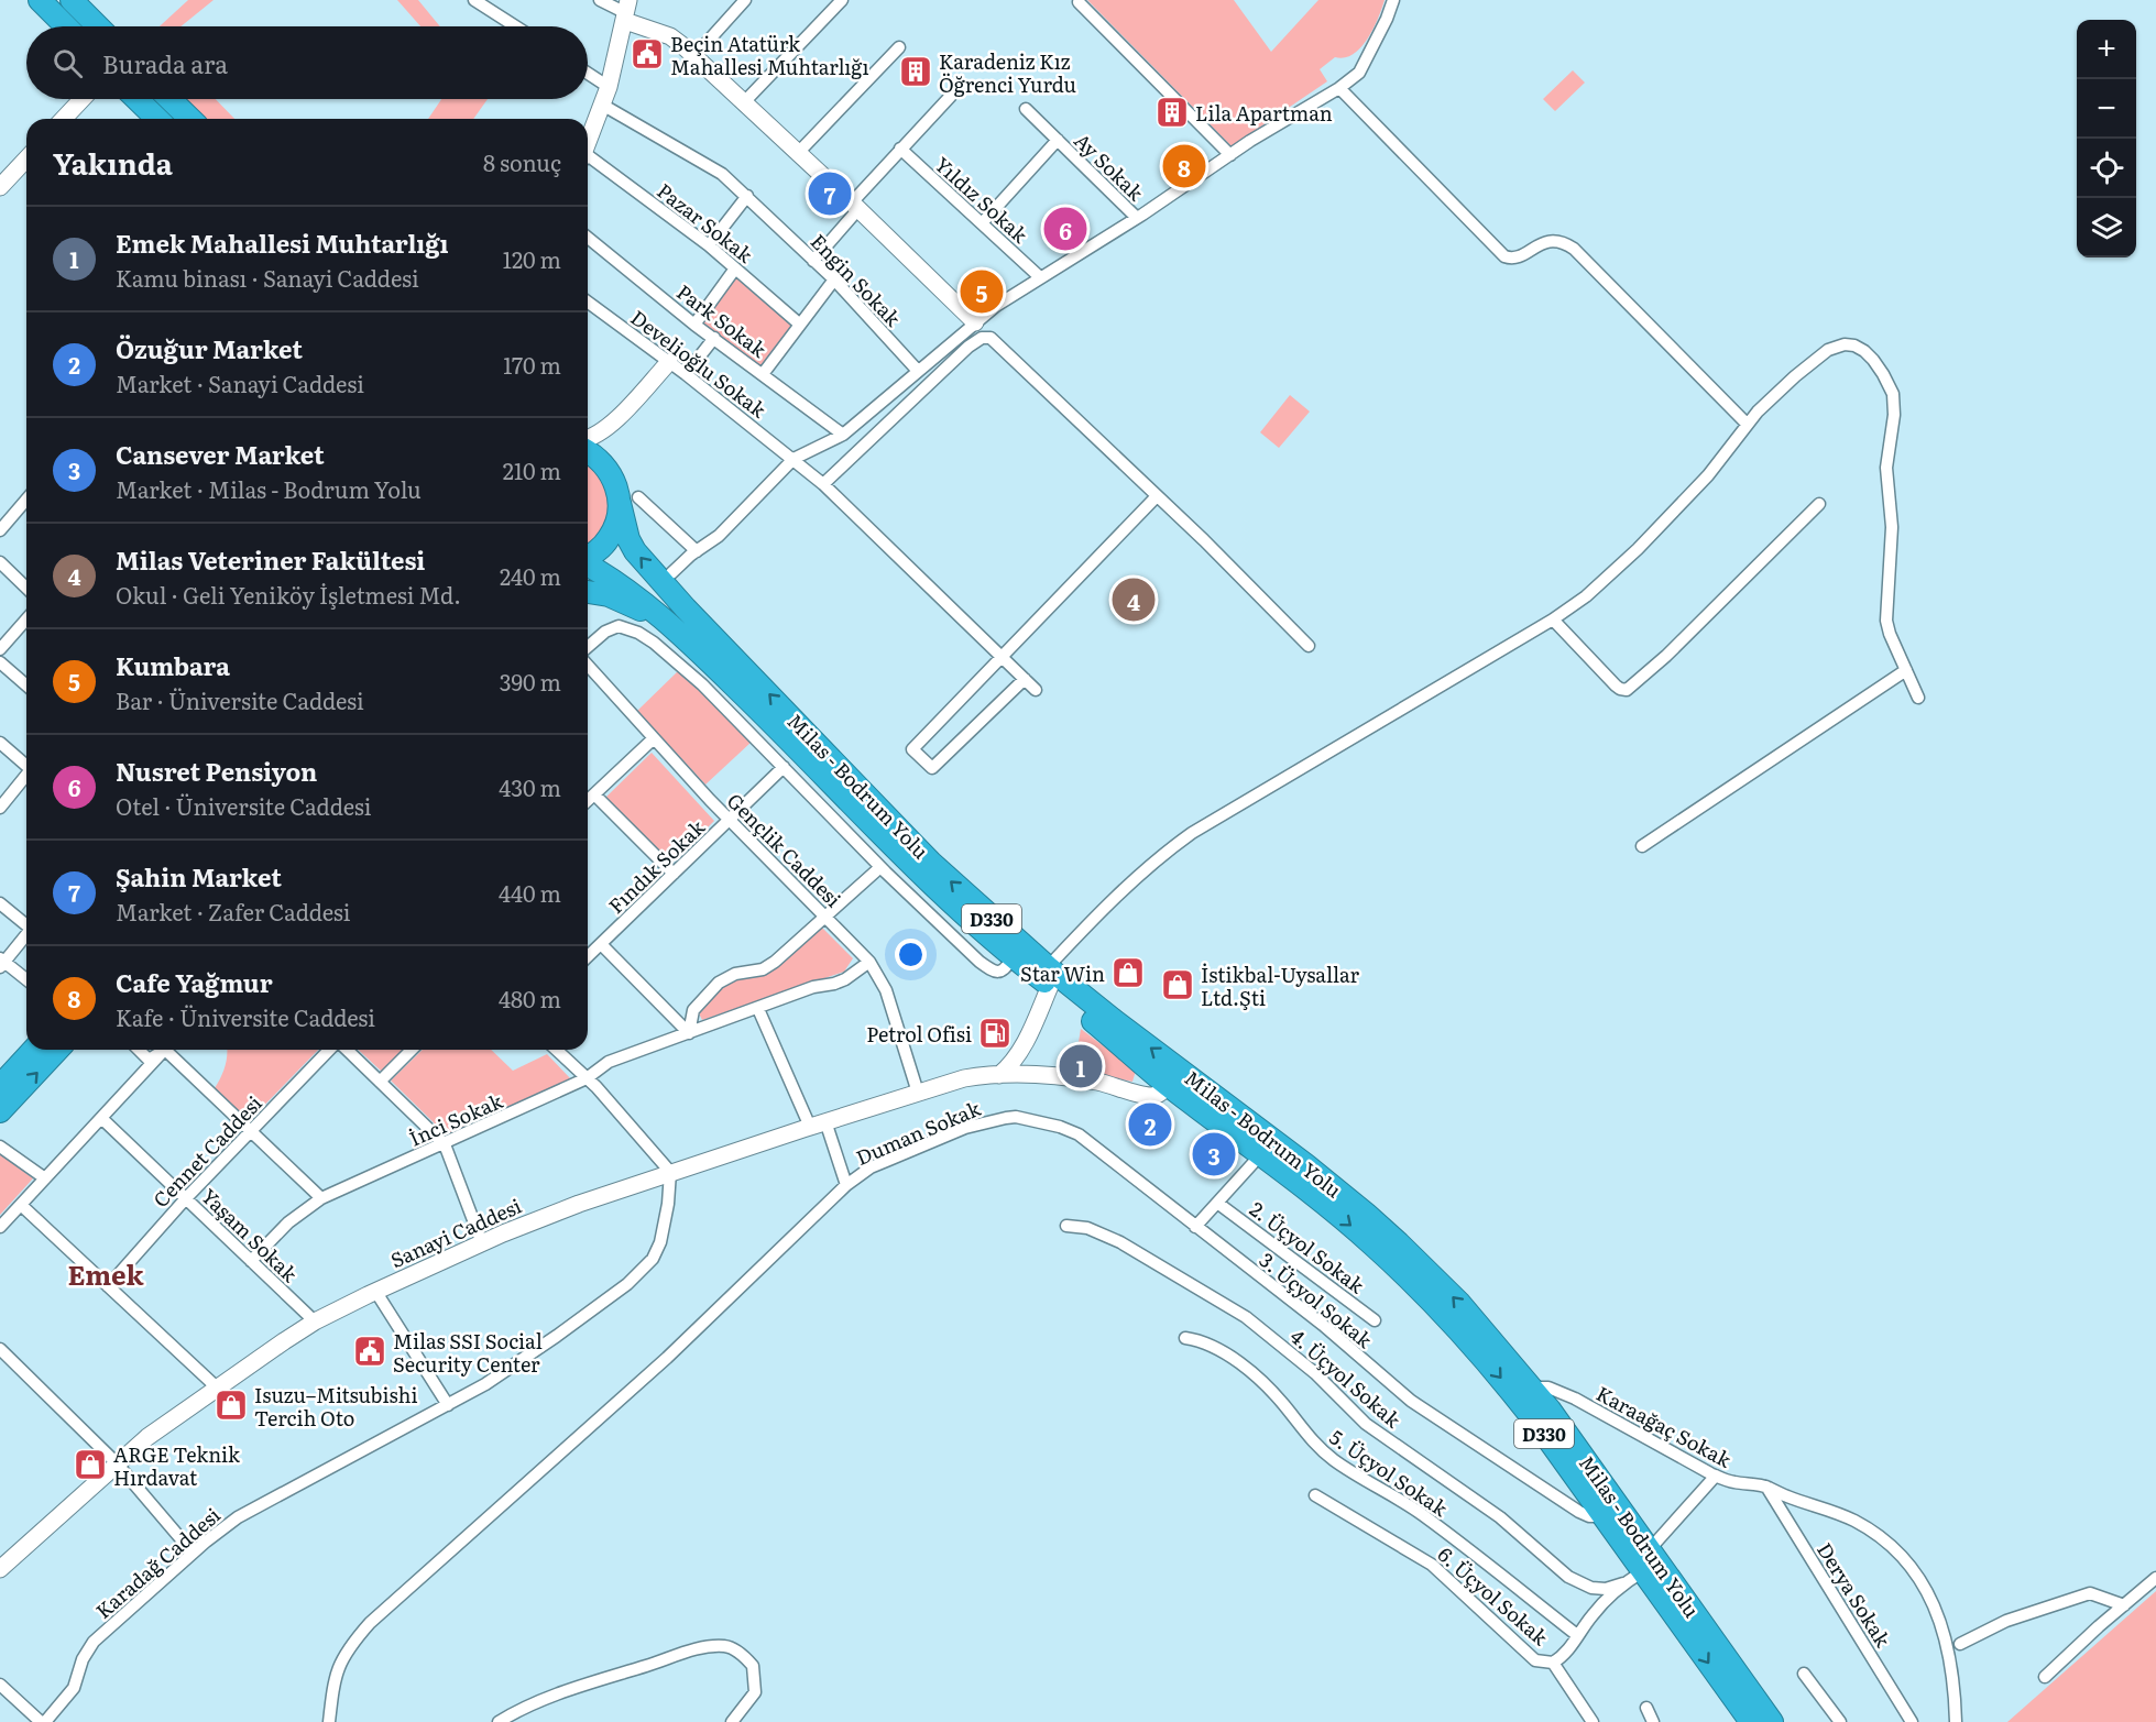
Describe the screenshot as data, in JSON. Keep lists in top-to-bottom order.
{
  "streets": {
    "highway": ["Milas - Bodrum Yolu", "D330"],
    "street": [
      "Ay Sokak",
      "Yıldız Sokak",
      "Pazar Sokak",
      "Engin Sokak",
      "Park Sokak",
      "Develioğlu Sokak",
      "Gençlik Caddesi",
      "Fındık Sokak",
      "İnci Sokak",
      "Duman Sokak",
      "Cennet Caddesi",
      "Sanayi Caddesi",
      "Yaşam Sokak",
      "2. Üçyol Sokak",
      "3. Üçyol Sokak",
      "4. Üçyol Sokak",
      "Karaağaç Sokak",
      "5. Üçyol Sokak",
      "Karadağ Caddesi",
      "Derya Sokak",
      "6. Üçyol Sokak"
    ]
  },
  "crossings": [
    ["Ay Sokak", "Yıldız Sokak"],
    ["Milas - Bodrum Yolu", "Sanayi Caddesi"],
    ["Milas - Bodrum Yolu", "3. Üçyol Sokak"],
    ["Milas - Bodrum Yolu", "Karaağaç Sokak"],
    ["Gençlik Caddesi", "Fındık Sokak"],
    ["Gençlik Caddesi", "İnci Sokak"],
    ["Gençlik Caddesi", "Sanayi Caddesi"],
    ["İnci Sokak", "Yaşam Sokak"],
    ["Duman Sokak", "3. Üçyol Sokak"],
    ["Cennet Caddesi", "Yaşam Sokak"],
    ["Sanayi Caddesi", "Yaşam Sokak"],
    ["Sanayi Caddesi", "Karadağ Caddesi"],
    ["Karaağaç Sokak", "Derya Sokak"]
  ],
  "districts": ["Emek"],
  "places": {
    "public building": ["Beçin Atatürk Mahallesi Muhtarlığı", "Milas SSI Social Security Center"],
    "building": ["Karadeniz Kız Öğrenci Yurdu", "Lila Apartman"],
    "shop": [
      "Star Win",
      "İstikbal-Uysallar Ltd.Şti",
      "Isuzu–Mitsubishi Tercih Oto",
      "ARGE Teknik Hırdavat"
    ],
    "fuel station": ["Petrol Ofisi"]
  },
  "page": {
    "map_buttons": ["+", "−"],
    "search": "Burada ara",
    "heading": ["Yakında", "8 sonuç"],
    "pins": [
      "8",
      "7",
      "6",
      "5",
      "4",
      "1",
      "2",
      "3"
    ],
    "list": [
      {
        "mark": "1",
        "name": "Emek Mahallesi Muhtarlığı",
        "note": "Kamu binası · Sanayi Caddesi",
        "value": "120 m"
      },
      {
        "mark": "2",
        "name": "Özuğur Market",
        "note": "Market · Sanayi Caddesi",
        "value": "170 m"
      },
      {
        "mark": "3",
        "name": "Cansever Market",
        "note": "Market · Milas - Bodrum Yolu",
        "value": "210 m"
      },
      {
        "mark": "4",
        "name": "Milas Veteriner Fakültesi",
        "note": "Okul · Geli Yeniköy İşletmesi Md.",
        "value": "240 m"
      },
      {
        "mark": "5",
        "name": "Kumbara",
        "note": "Bar · Üniversite Caddesi",
        "value": "390 m"
      },
      {
        "mark": "6",
        "name": "Nusret Pensiyon",
        "note": "Otel · Üniversite Caddesi",
        "value": "430 m"
      },
      {
        "mark": "7",
        "name": "Şahin Market",
        "note": "Market · Zafer Caddesi",
        "value": "440 m"
      },
      {
        "mark": "8",
        "name": "Cafe Yağmur",
        "note": "Kafe · Üniversite Caddesi",
        "value": "480 m"
      }
    ]
  }
}
